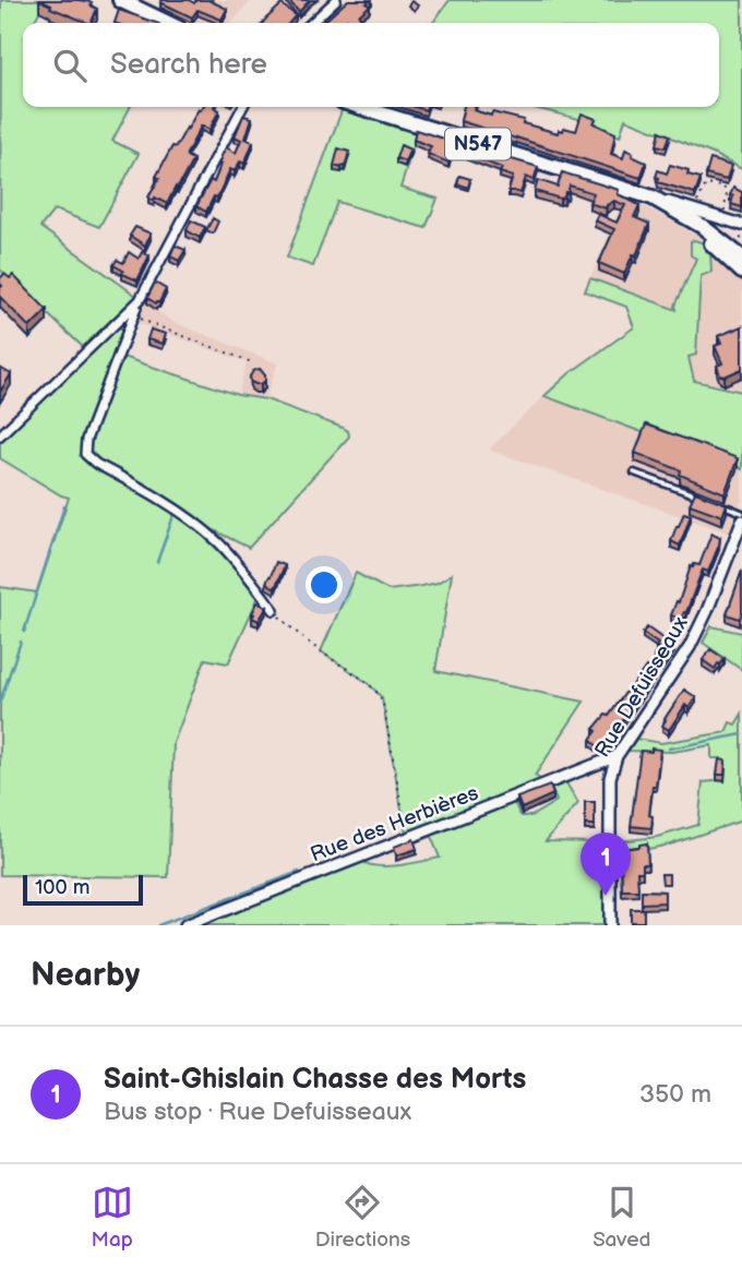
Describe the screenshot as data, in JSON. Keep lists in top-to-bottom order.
{
  "streets": {
    "main road": ["N547"],
    "street": ["Rue Defuisseaux", "Rue des Herbières"]
  },
  "crossings": [
    ["Rue Defuisseaux", "Rue des Herbières"]
  ],
  "scale_bar": "100 m",
  "page": {
    "search": "Search here",
    "pins": "1",
    "scale": "100 m",
    "heading": "Nearby",
    "list": [
      {
        "mark": "1",
        "name": "Saint-Ghislain Chasse des Morts",
        "note": "Bus stop · Rue Defuisseaux",
        "value": "350 m"
      }
    ],
    "nav": ["Map", "Directions", "Saved"]
  }
}
